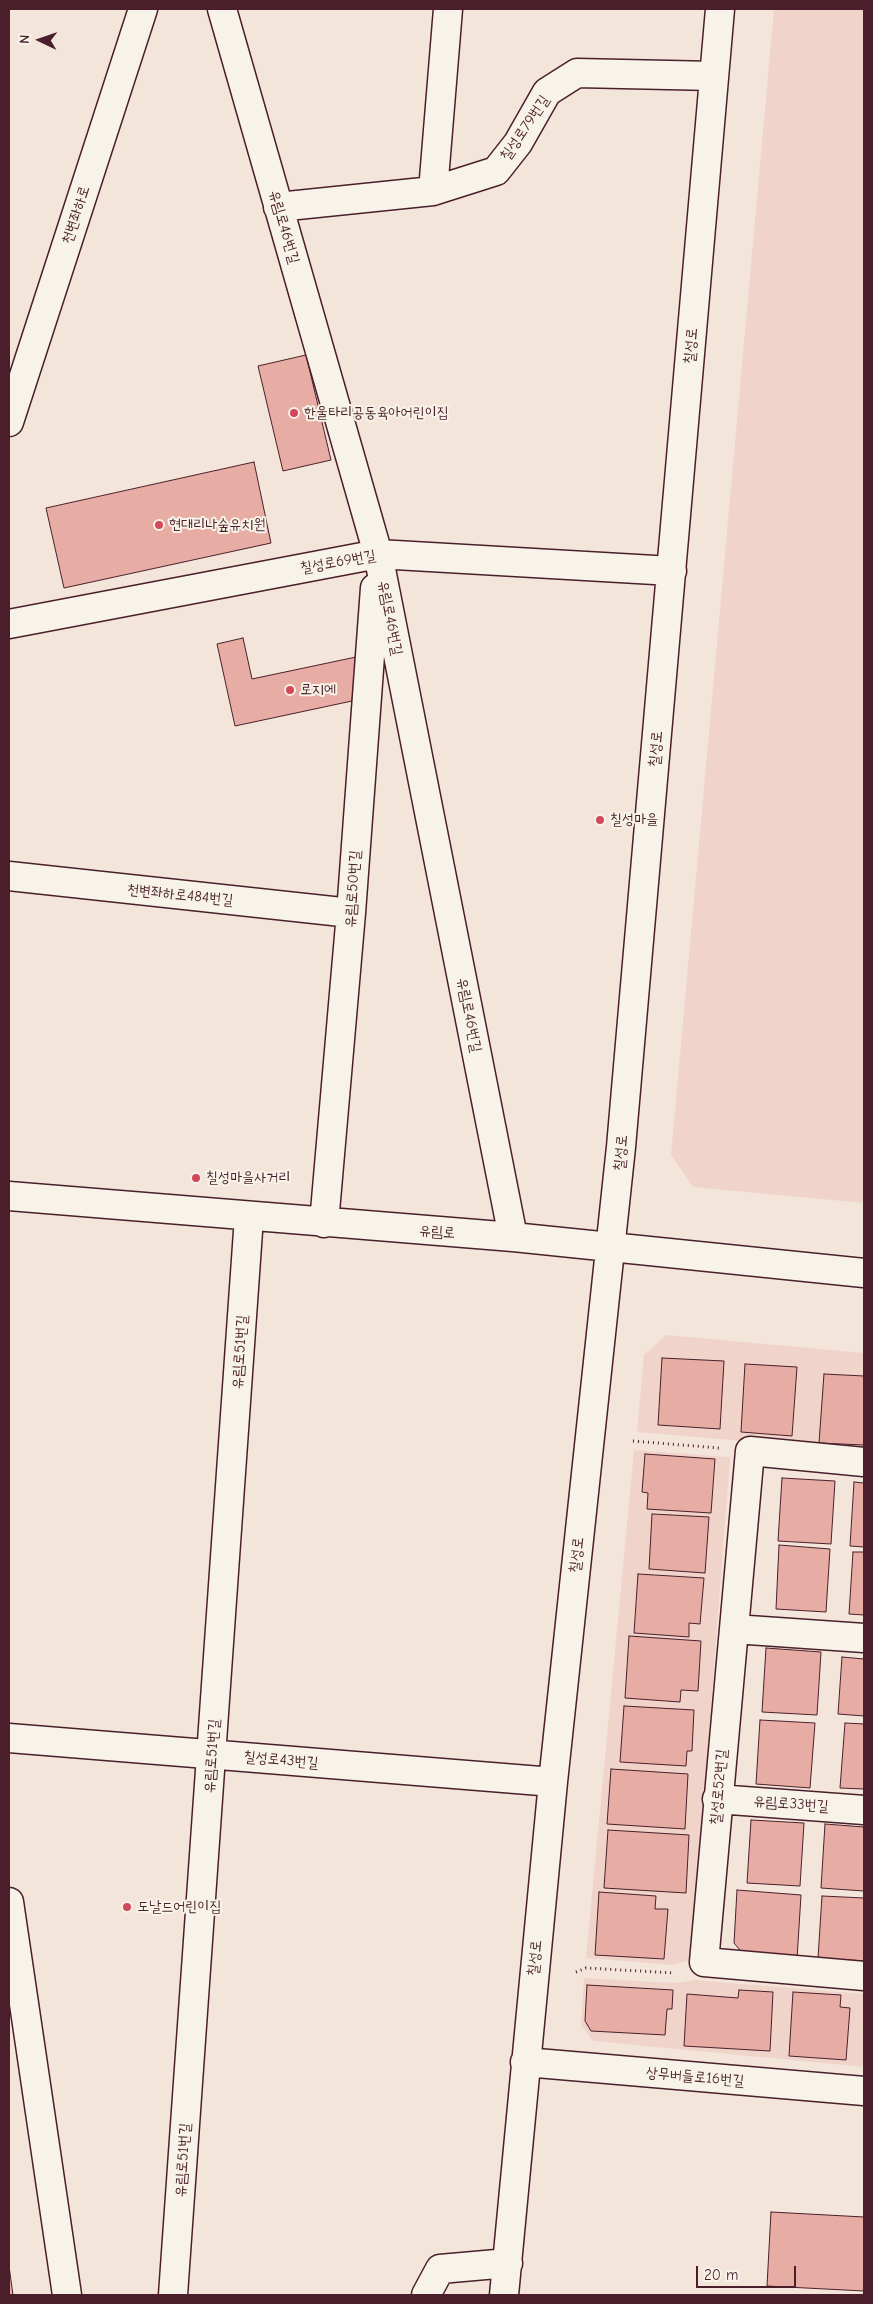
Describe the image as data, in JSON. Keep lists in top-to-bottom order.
{
  "streets": {
    "street": [
      "칠성로79번길",
      "천변좌하로",
      "유림로46번길",
      "칠성로",
      "칠성로69번길",
      "유림로50번길",
      "천변좌하로484번길",
      "유림로",
      "유림로51번길",
      "칠성로43번길",
      "칠성로52번길",
      "유림로33번길",
      "상무버들로16번길"
    ]
  },
  "crossings": [
    ["칠성로79번길", "유림로46번길"],
    ["칠성로79번길", "칠성로"],
    ["유림로46번길", "칠성로69번길"],
    ["유림로46번길", "유림로50번길"],
    ["유림로46번길", "유림로"],
    ["칠성로", "칠성로69번길"],
    ["칠성로", "유림로"],
    ["칠성로", "칠성로43번길"],
    ["칠성로", "상무버들로16번길"],
    ["칠성로69번길", "유림로50번길"],
    ["유림로50번길", "천변좌하로484번길"],
    ["유림로50번길", "유림로"],
    ["유림로", "유림로51번길"],
    ["유림로51번길", "칠성로43번길"],
    ["칠성로52번길", "유림로33번길"]
  ],
  "places": [
    "한울타리공동육아어린이집",
    "현대리나숲유치원",
    "로지에",
    "칠성마을",
    "칠성마을사거리",
    "도날드어린이집"
  ],
  "scale_bar": "20 m",
  "north": "left"
}
